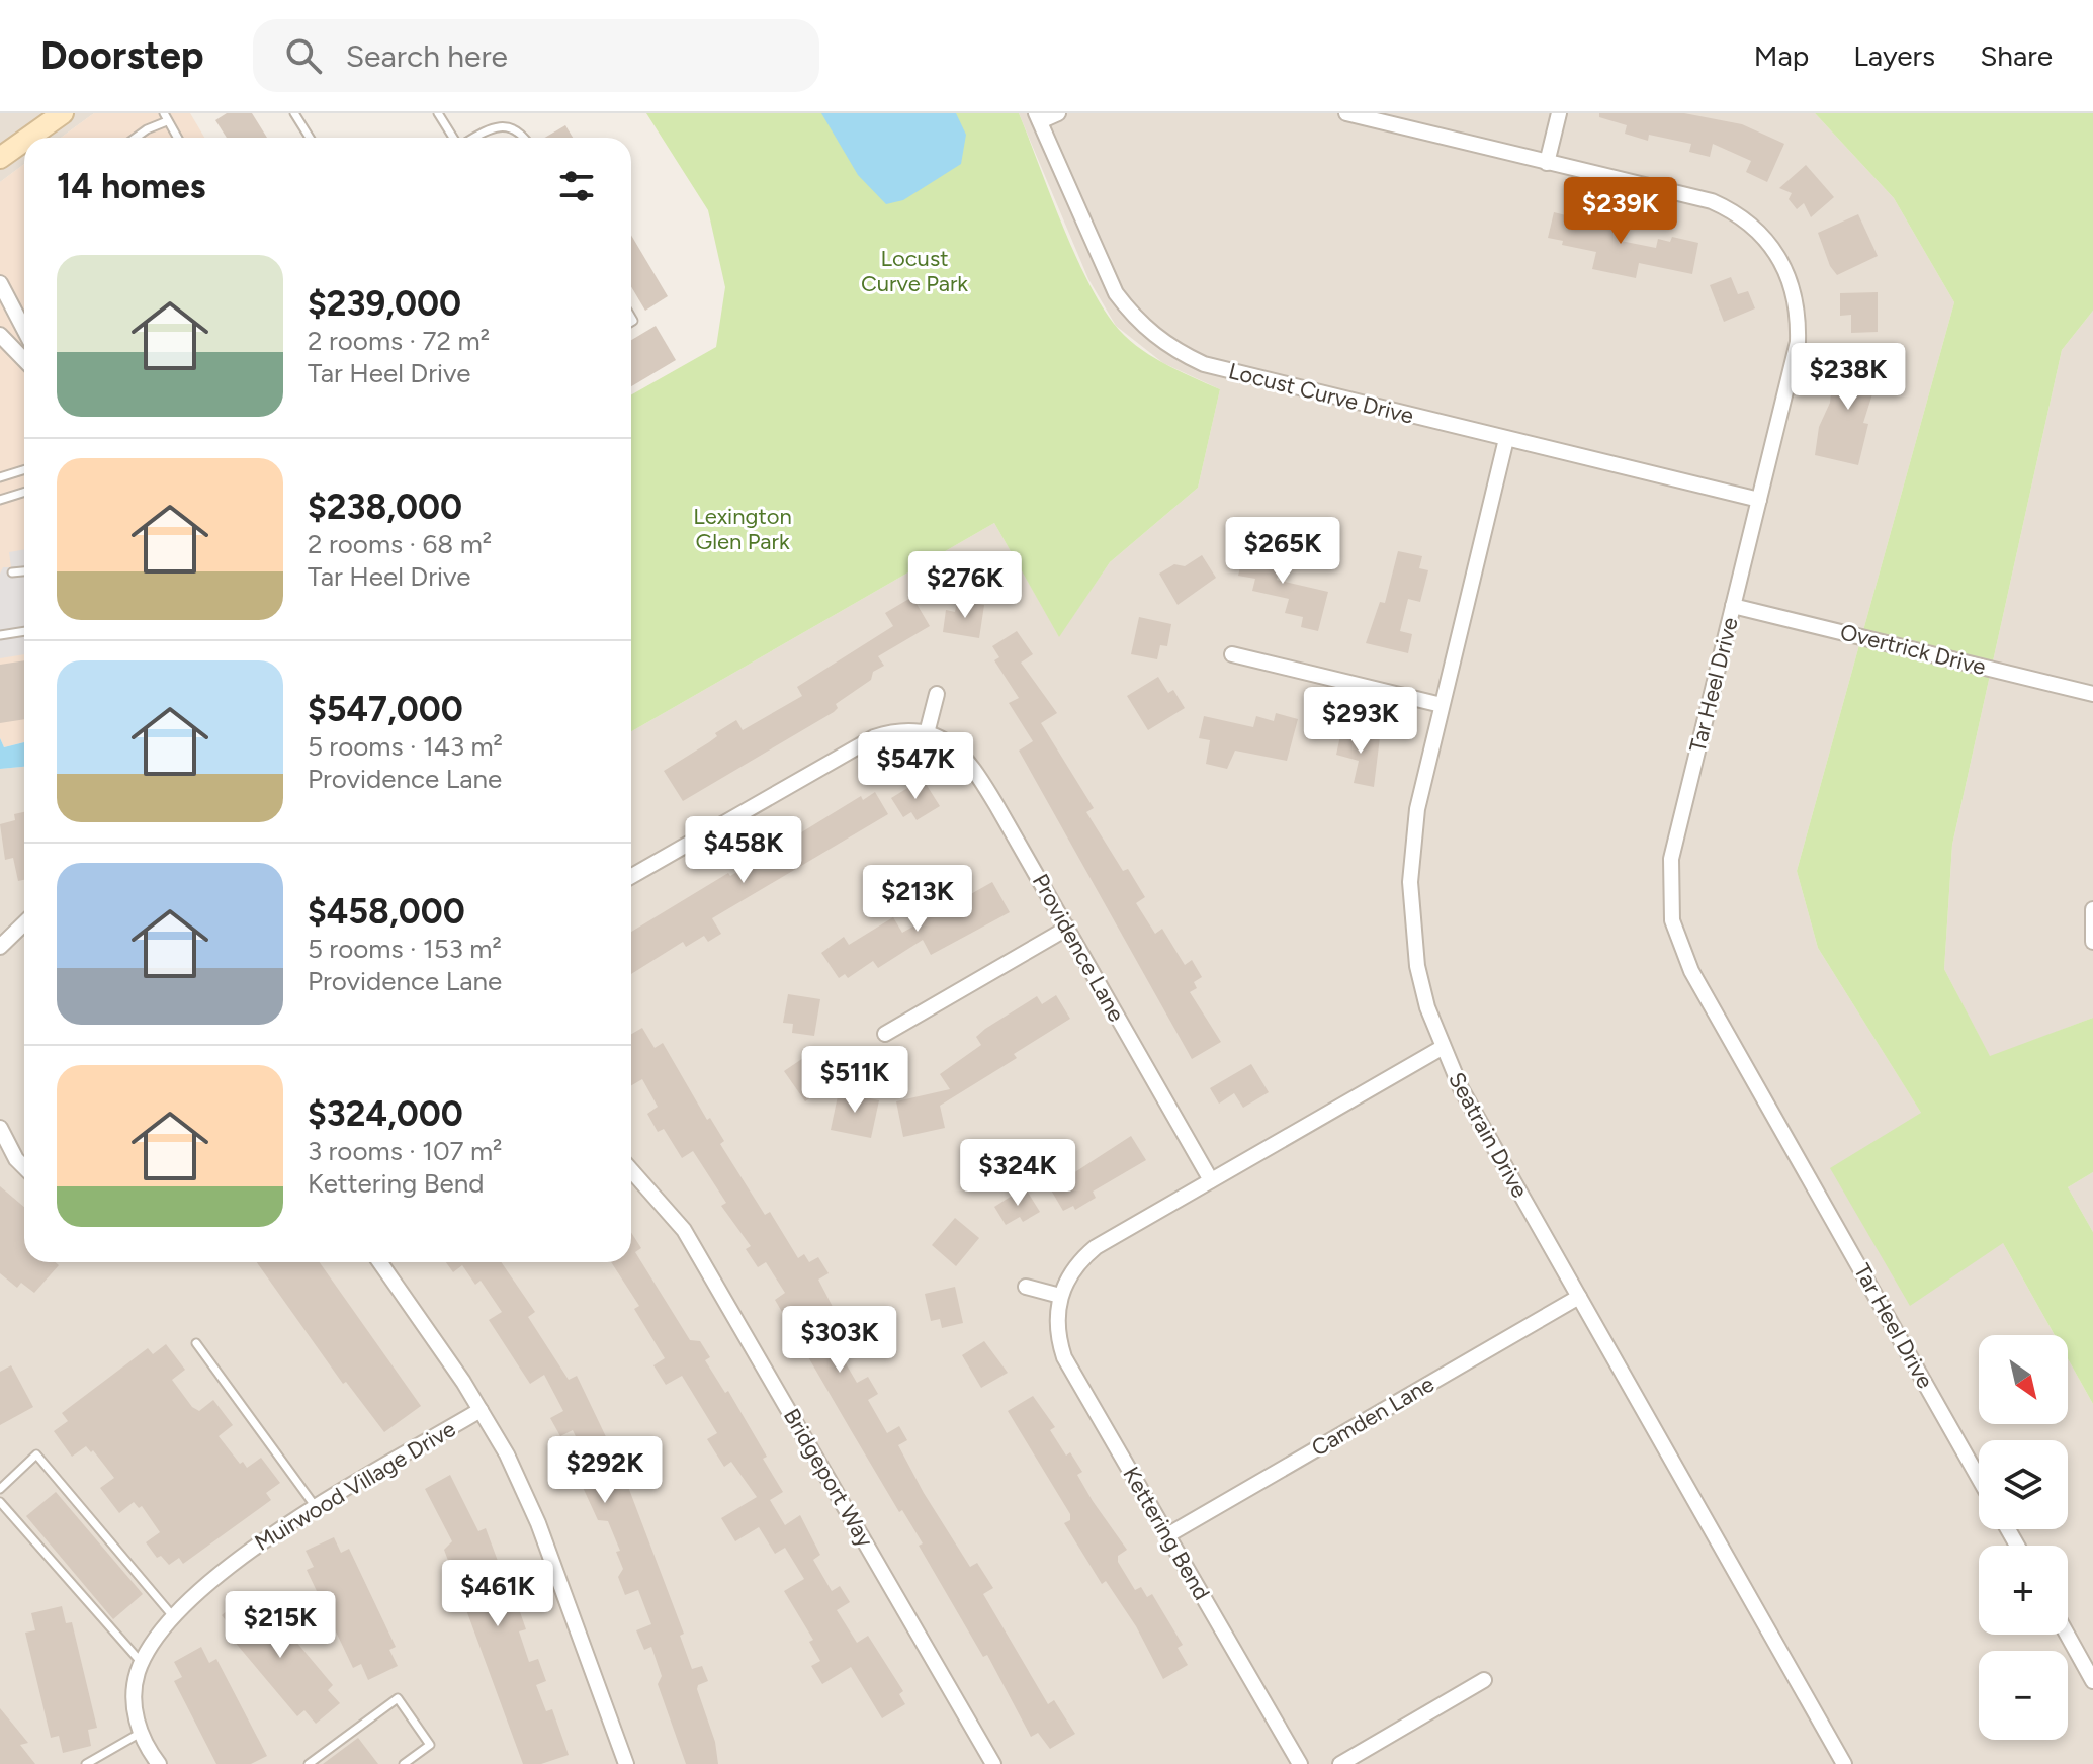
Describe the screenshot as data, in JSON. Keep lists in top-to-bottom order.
{
  "streets": {
    "street": [
      "Locust Curve Drive",
      "Overtrick Drive",
      "Tar Heel Drive",
      "Providence Lane",
      "Seatrain Drive",
      "Camden Lane",
      "Bridgeport Way",
      "Muirwood Village Drive",
      "Kettering Bend"
    ]
  },
  "crossings": [
    ["Locust Curve Drive", "Tar Heel Drive"],
    ["Locust Curve Drive", "Seatrain Drive"],
    ["Overtrick Drive", "Tar Heel Drive"],
    ["Providence Lane", "Kettering Bend"],
    ["Seatrain Drive", "Camden Lane"],
    ["Seatrain Drive", "Kettering Bend"],
    ["Camden Lane", "Kettering Bend"]
  ],
  "parks": ["Locust Curve Park", "Lexington Glen Park"],
  "north": "bottom right",
  "page": {
    "header": "Doorstep",
    "search": "Search here",
    "nav": ["Map", "Layers", "Share"],
    "heading": "14 homes",
    "price": [
      "$239K",
      "$238K",
      "$265K",
      "$276K",
      "$293K",
      "$547K",
      "$458K",
      "$213K",
      "$511K",
      "$324K",
      "$303K",
      "$292K",
      "$461K",
      "$215K"
    ],
    "list": [
      {
        "name": "$239,000",
        "note": "2 rooms · 72 m² · Tar Heel Drive"
      },
      {
        "name": "$238,000",
        "note": "2 rooms · 68 m² · Tar Heel Drive"
      },
      {
        "name": "$547,000",
        "note": "5 rooms · 143 m² · Providence Lane"
      },
      {
        "name": "$458,000",
        "note": "5 rooms · 153 m² · Providence Lane"
      },
      {
        "name": "$324,000",
        "note": "3 rooms · 107 m² · Kettering Bend"
      }
    ],
    "map_buttons": ["+", "−"]
  }
}
